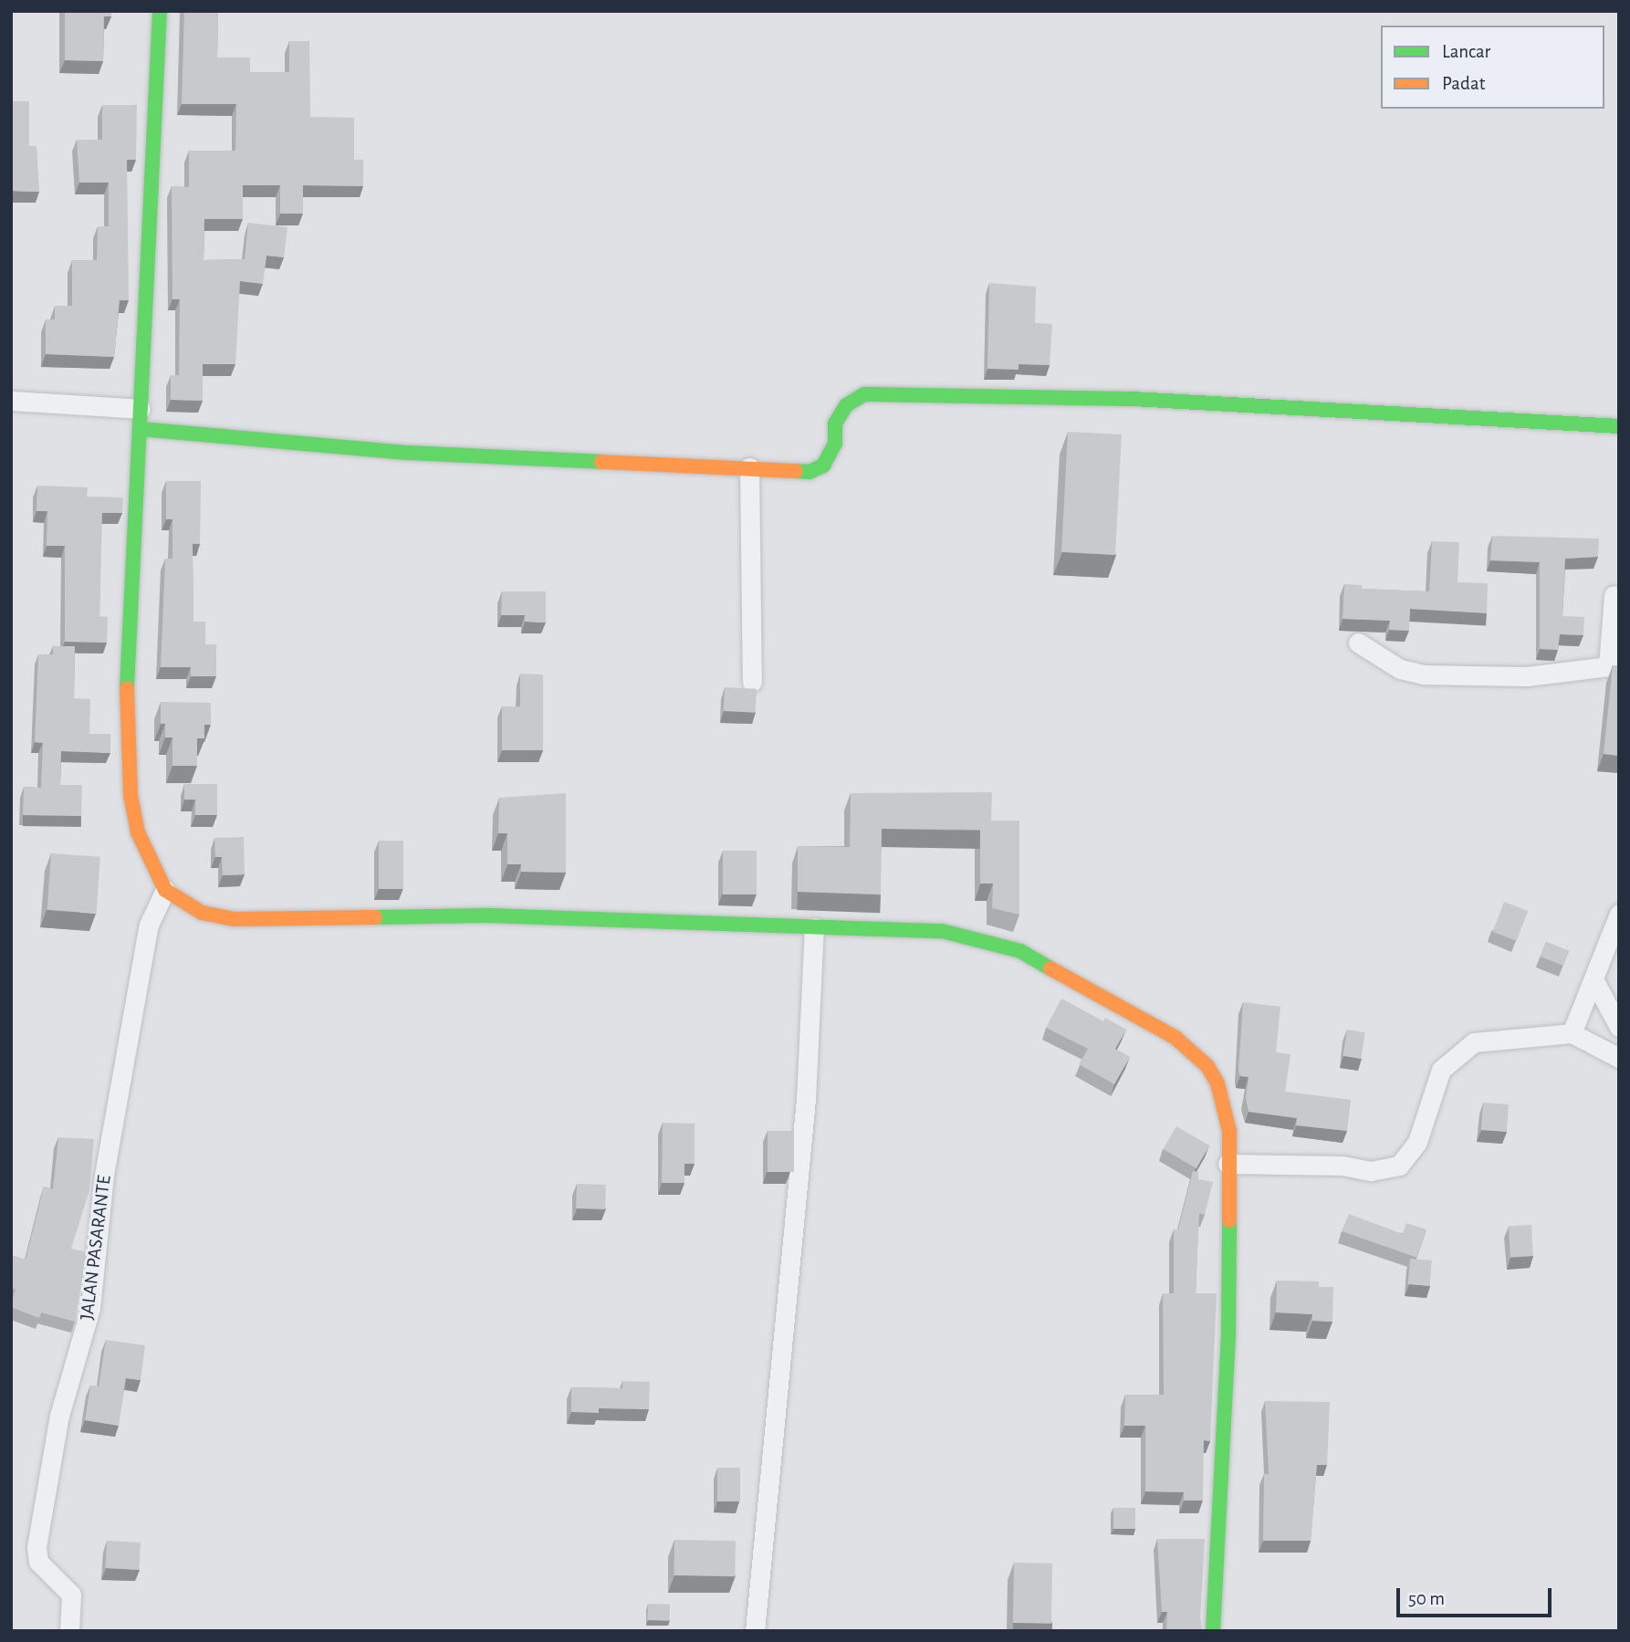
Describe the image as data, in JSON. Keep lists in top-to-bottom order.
{
  "streets": {
    "street": ["JALAN PASARANTE"]
  },
  "legend": ["Lancar", "Padat"],
  "scale_bar": "50 m"
}
